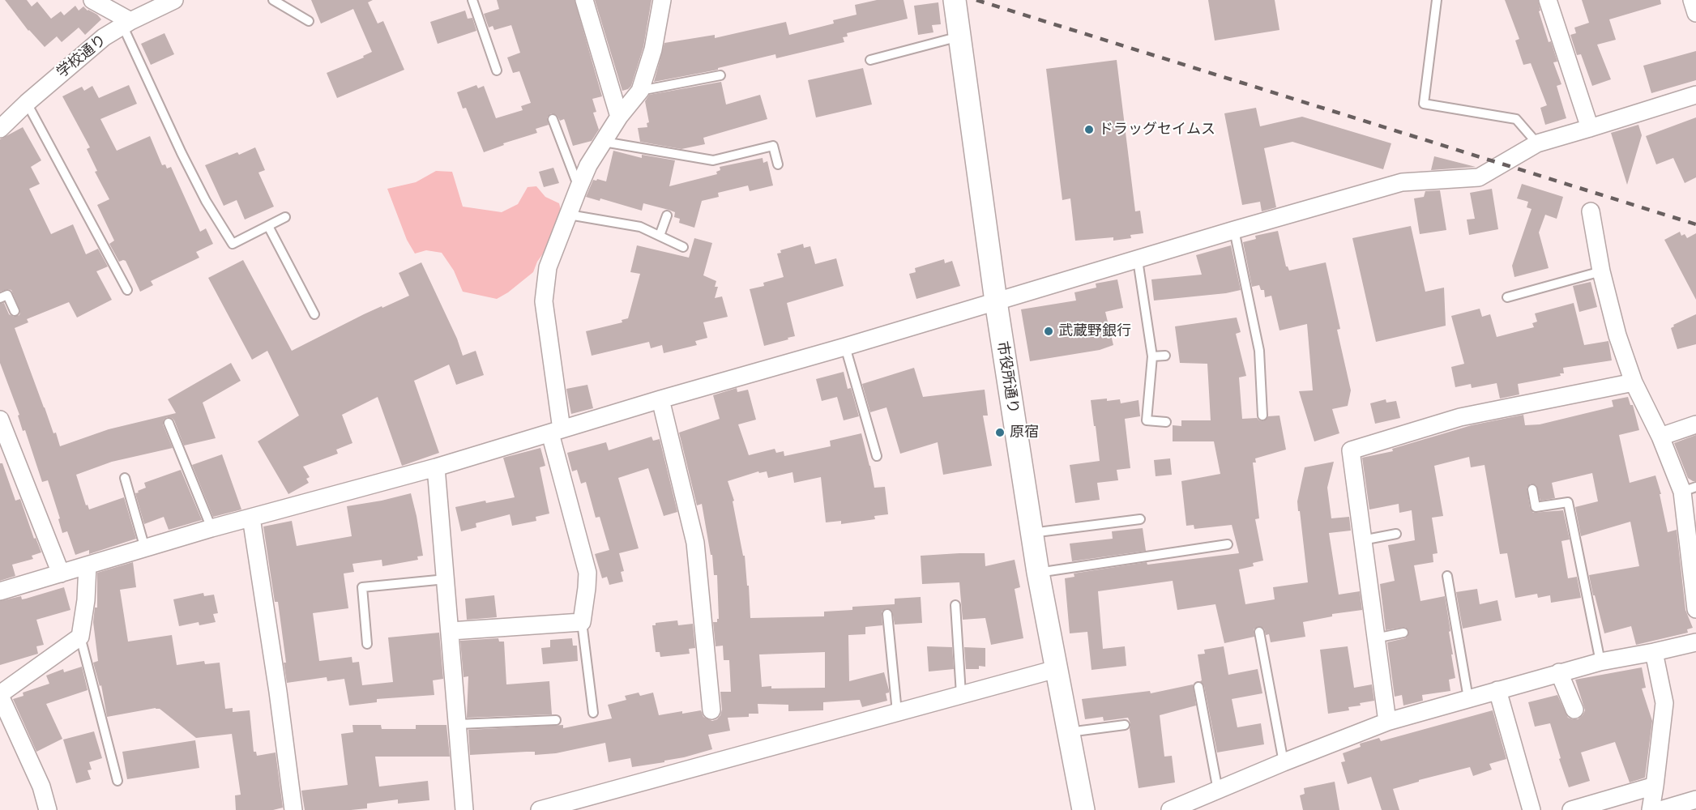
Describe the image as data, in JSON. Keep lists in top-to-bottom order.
{
  "streets": {
    "street": ["学校通り", "市役所通り"]
  },
  "places": ["ドラッグセイムス", "武蔵野銀行", "原宿"]
}
